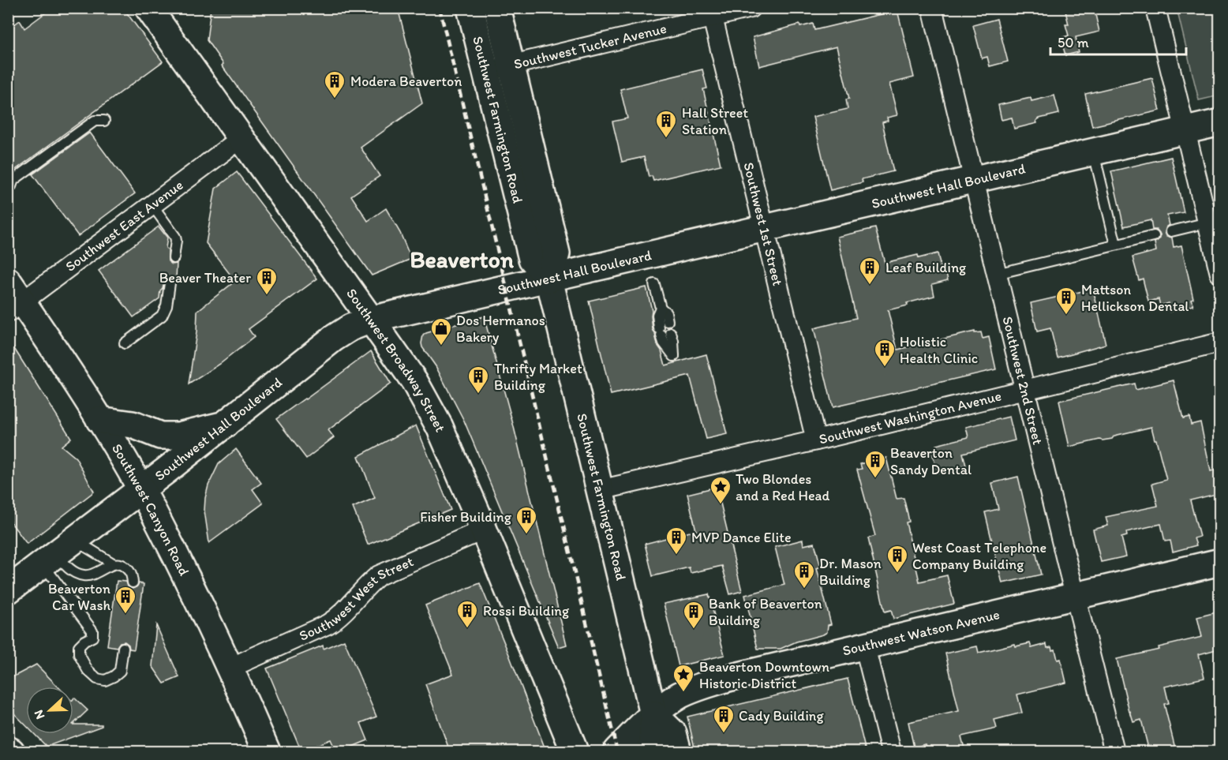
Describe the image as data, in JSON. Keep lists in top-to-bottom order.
{
  "streets": {
    "main road": [
      "Southwest Farmington Road",
      "Southwest Hall Boulevard",
      "Southwest Broadway Street",
      "Southwest Canyon Road",
      "Southwest Watson Avenue"
    ],
    "street": [
      "Southwest Tucker Avenue",
      "Southwest 1st Street",
      "Southwest East Avenue",
      "Southwest 2nd Street",
      "Southwest Washington Avenue",
      "Southwest West Street"
    ]
  },
  "crossings": [
    ["Southwest Tucker Avenue", "Southwest Farmington Road"],
    ["Southwest Tucker Avenue", "Southwest 1st Street"],
    ["Southwest Farmington Road", "Southwest Hall Boulevard"],
    ["Southwest Farmington Road", "Southwest Washington Avenue"],
    ["Southwest Farmington Road", "Southwest Watson Avenue"],
    ["Southwest Hall Boulevard", "Southwest 1st Street"],
    ["Southwest Hall Boulevard", "Southwest Broadway Street"],
    ["Southwest Hall Boulevard", "Southwest 2nd Street"],
    ["Southwest Hall Boulevard", "Southwest Canyon Road"],
    ["Southwest 1st Street", "Southwest Washington Avenue"],
    ["Southwest East Avenue", "Southwest Broadway Street"],
    ["Southwest East Avenue", "Southwest Canyon Road"],
    ["Southwest Broadway Street", "Southwest West Street"],
    ["Southwest 2nd Street", "Southwest Washington Avenue"],
    ["Southwest 2nd Street", "Southwest Watson Avenue"],
    ["Southwest Canyon Road", "Southwest West Street"]
  ],
  "districts": ["Beaverton"],
  "places": {
    "building": [
      "Modera Beaverton",
      "Hall Street Station",
      "Leaf Building",
      "Beaver Theater",
      "Mattson Hellickson Dental",
      "Holistic Health Clinic",
      "Thrifty Market Building",
      "Beaverton Sandy Dental",
      "Fisher Building",
      "MVP Dance Elite",
      "West Coast Telephone Company Building",
      "Dr. Mason Building",
      "Beaverton Car Wash",
      "Rossi Building",
      "Bank of Beaverton Building",
      "Cady Building"
    ],
    "shop": ["Dos Hermanos Bakery"],
    "place": ["Two Blondes and a Red Head", "Beaverton Downtown Historic District"]
  },
  "scale_bar": "50 m",
  "north": "left"
}
